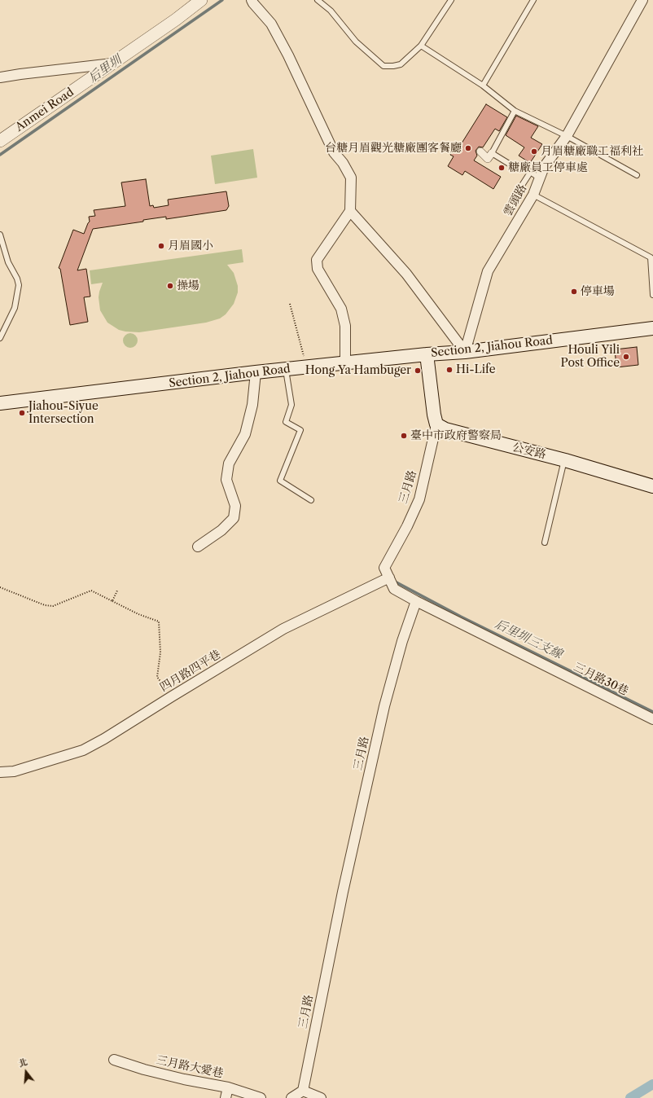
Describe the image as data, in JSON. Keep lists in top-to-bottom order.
{
  "streets": {
    "main road": ["Section 2, Jiahou Road", "公安路"],
    "street": [
      "Anmei Road",
      "雲頭路",
      "三月路",
      "四月路四平巷",
      "三月路30巷",
      "三月路大愛巷"
    ]
  },
  "crossings": [
    ["雲頭路", "Section 2, Jiahou Road"],
    ["公安路", "三月路"],
    ["三月路", "四月路四平巷"],
    ["三月路", "三月路30巷"]
  ],
  "water": ["后里圳", "后里圳三支線"],
  "places": [
    "台糖月眉觀光糖廠團客餐廳",
    "月眉糖廠職工福利社",
    "糖廠員工停車處",
    "月眉國小",
    "操場",
    "停車場",
    "Houli Yili Post Office",
    "Hi-Life",
    "Hong Ya Hambuger",
    "Jiahou-Siyue Intersection",
    "臺中市政府警察局"
  ],
  "north": "top"
}
